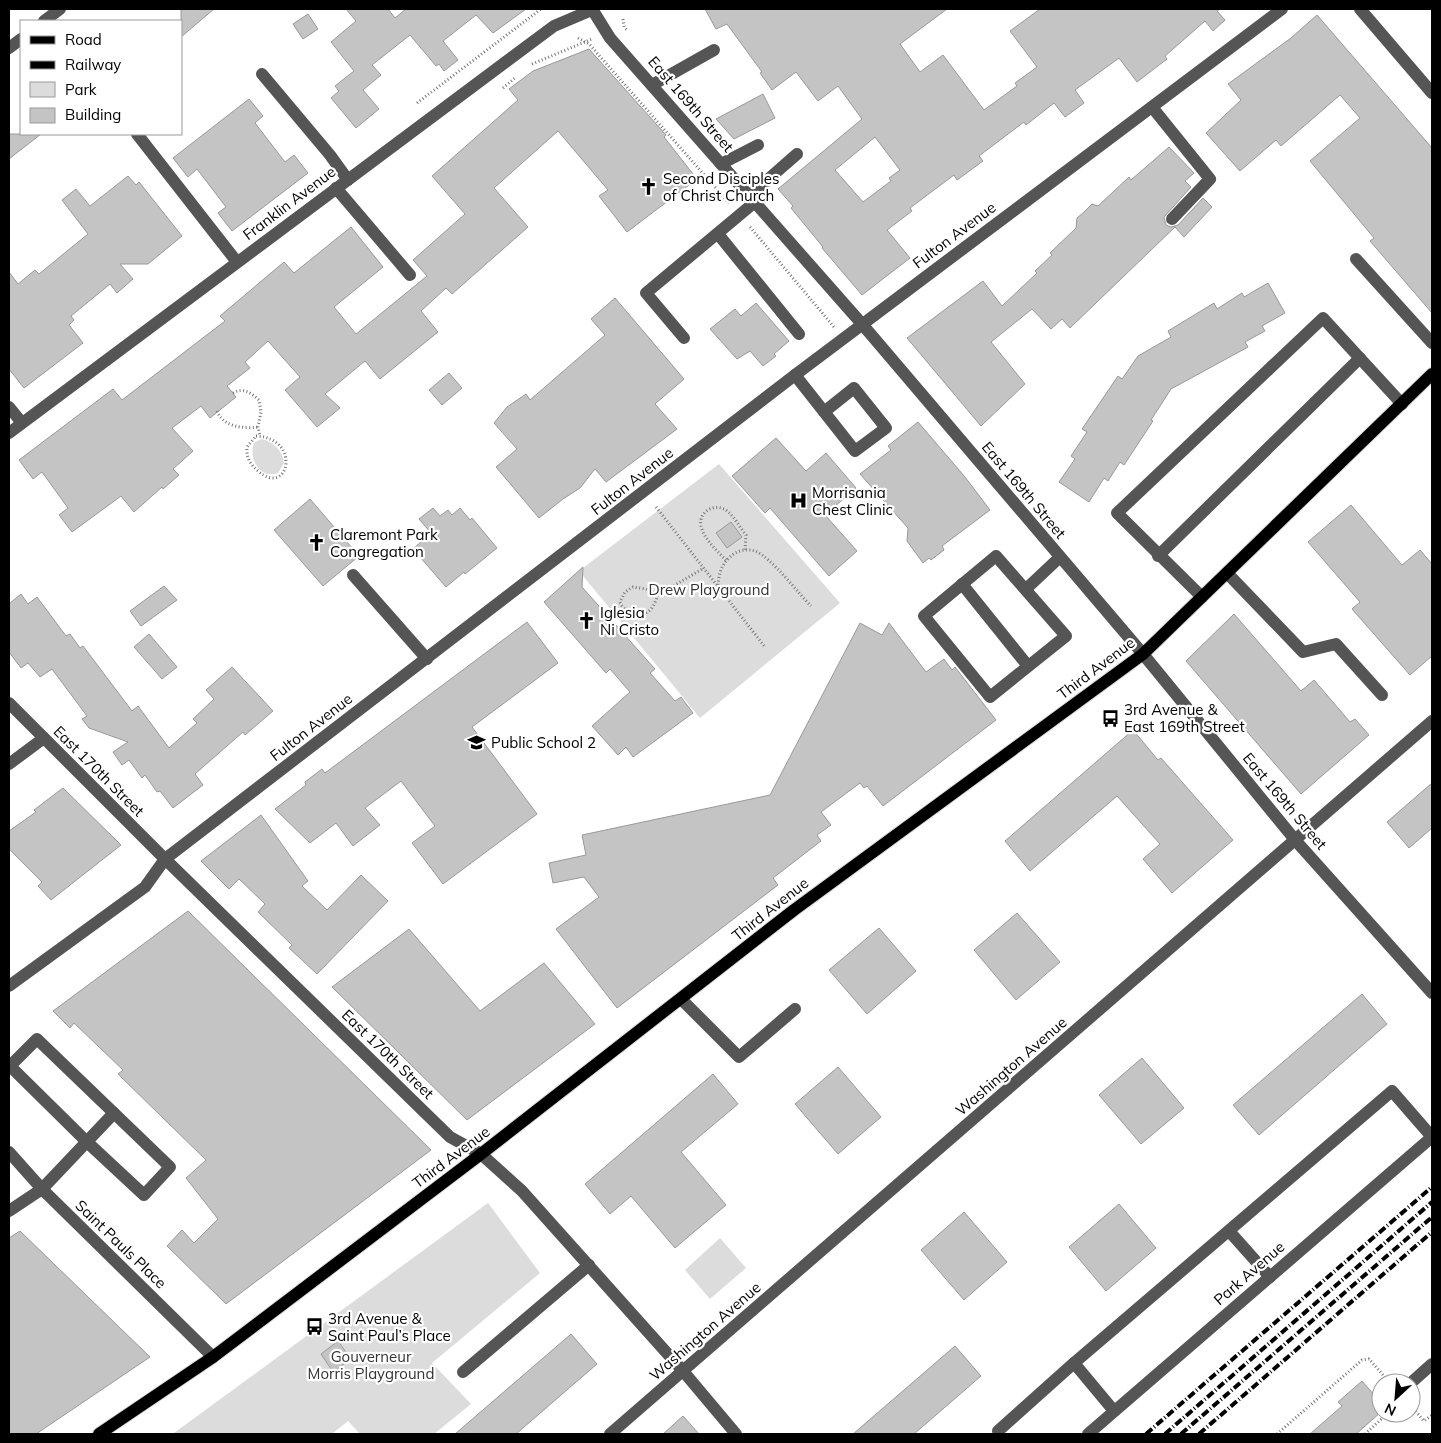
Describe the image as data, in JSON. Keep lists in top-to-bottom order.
{
  "streets": {
    "main road": ["Third Avenue"],
    "street": [
      "East 169th Street",
      "Franklin Avenue",
      "Fulton Avenue",
      "East 170th Street",
      "Washington Avenue",
      "Saint Pauls Place",
      "Park Avenue"
    ]
  },
  "crossings": [
    ["East 169th Street", "Franklin Avenue"],
    ["East 169th Street", "Fulton Avenue"],
    ["East 169th Street", "Third Avenue"],
    ["East 169th Street", "Washington Avenue"],
    ["Fulton Avenue", "East 170th Street"],
    ["Third Avenue", "East 170th Street"],
    ["Third Avenue", "Saint Pauls Place"],
    ["East 170th Street", "Washington Avenue"]
  ],
  "parks": ["Drew Playground", "Gouverneur Morris Playground"],
  "places": {
    "church": ["Second Disciples of Christ Church", "Claremont Park Congregation", "Iglesia Ni Cristo"],
    "hospital": ["Morrisania Chest Clinic"],
    "bus stop": ["3rd Avenue & East 169th Street", "3rd Avenue & Saint Paul’s Place"],
    "school or university": ["Public School 2"]
  },
  "legend": [
    "Road",
    "Railway",
    "Park",
    "Building"
  ],
  "north": "bottom left"
}
